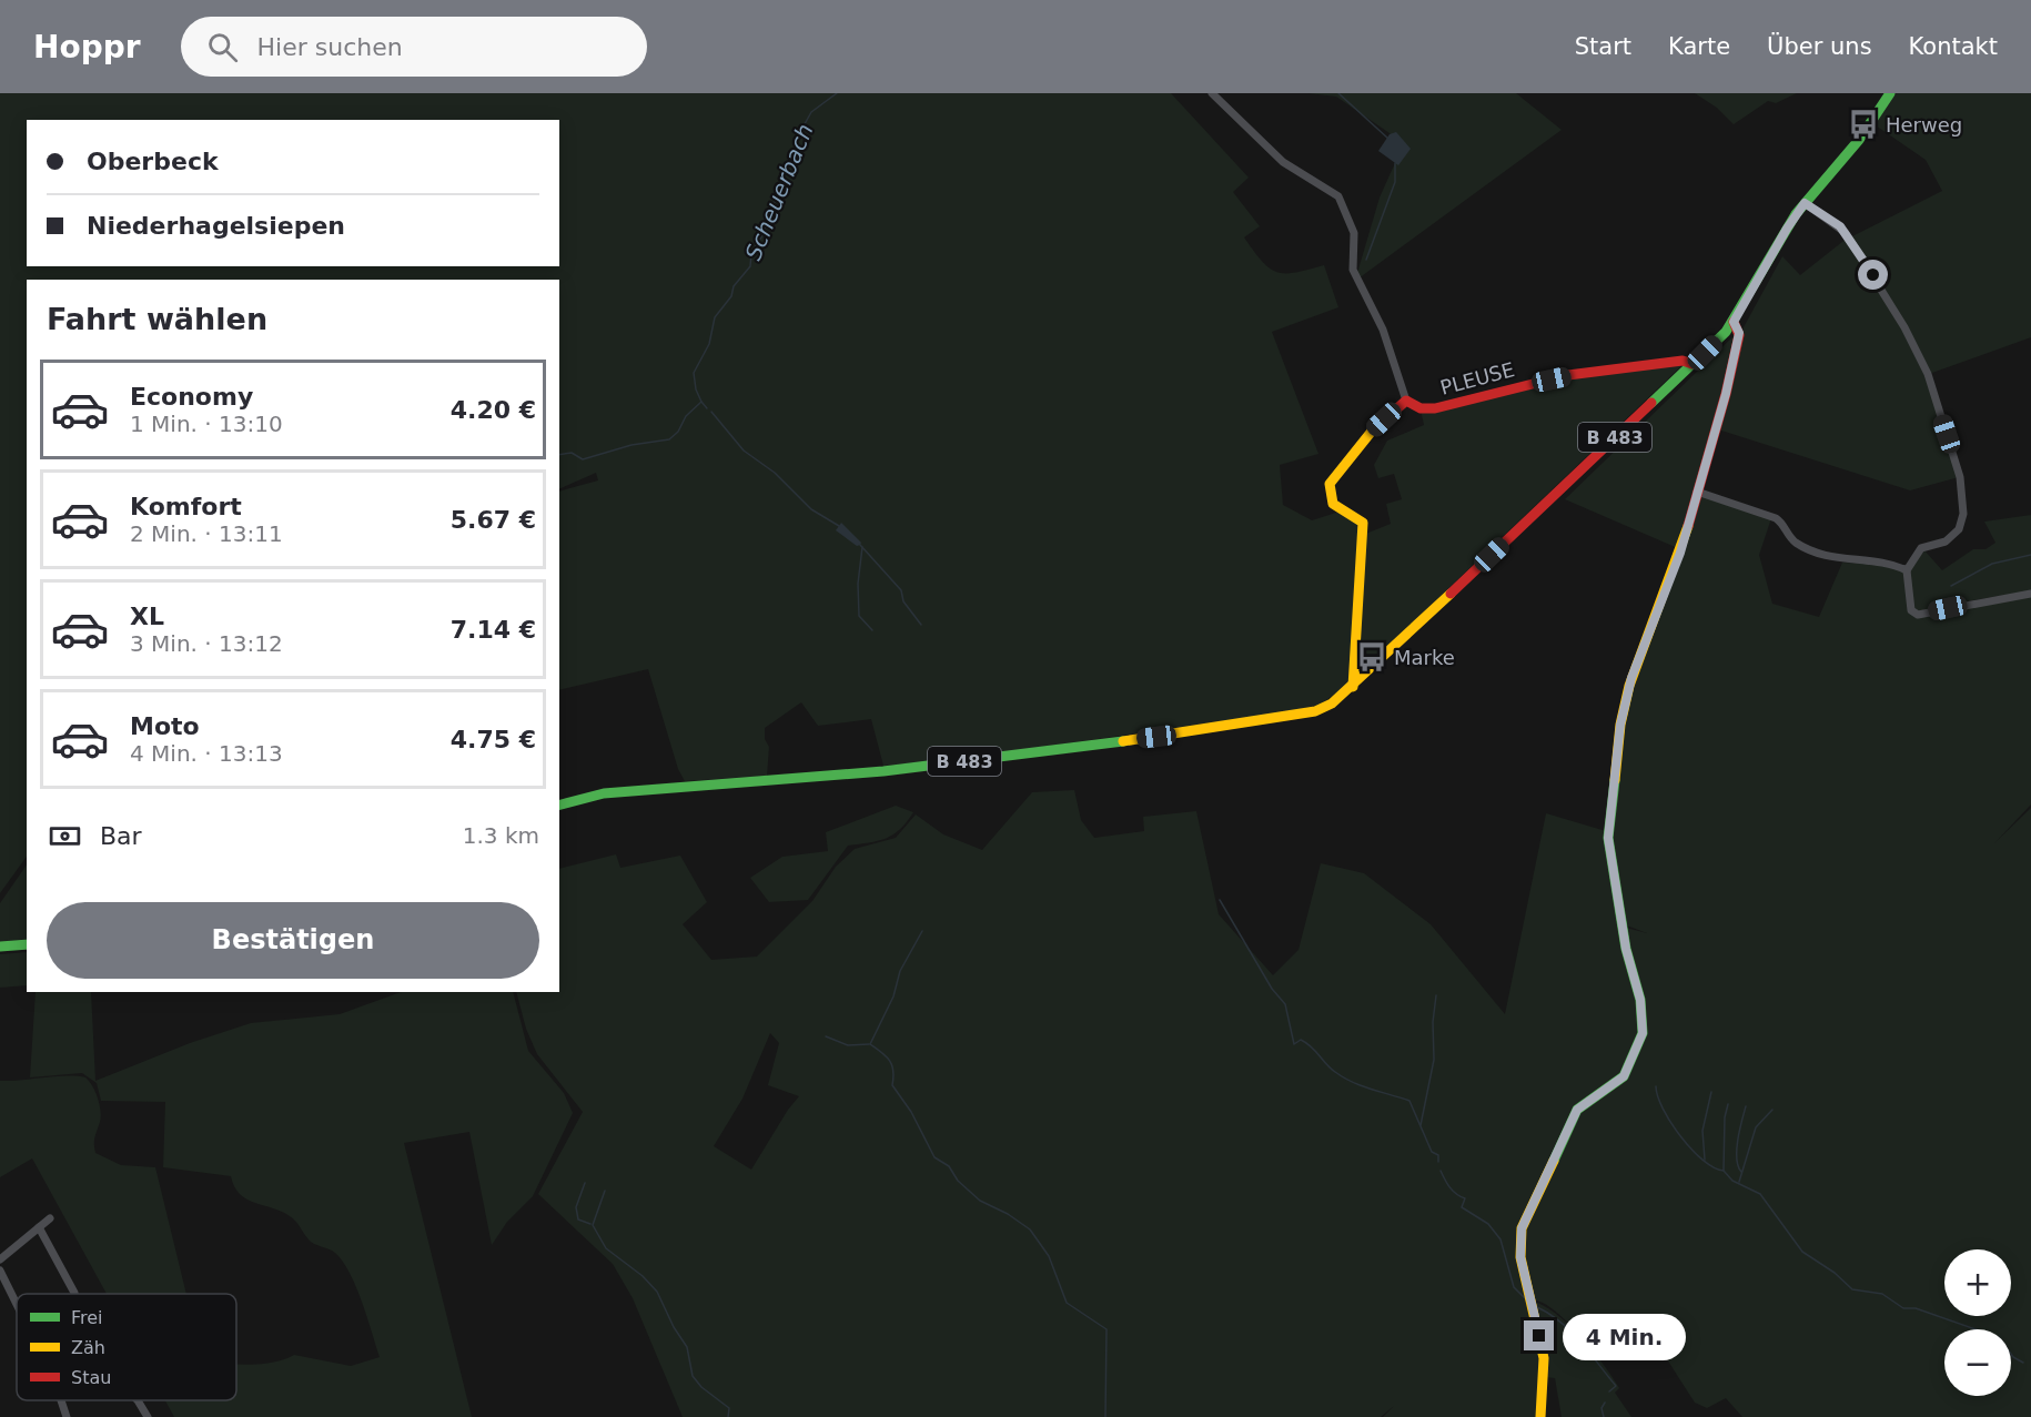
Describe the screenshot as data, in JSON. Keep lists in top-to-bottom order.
{
  "streets": {
    "street": ["PLEUSE", "B 483"]
  },
  "crossings": [
    ["PLEUSE", "B 483"]
  ],
  "water": ["Scheuerbach"],
  "places": {
    "bus stop": ["Herweg", "Marke"]
  },
  "legend": ["Frei", "Zäh", "Stau"],
  "page": {
    "header": "Hoppr",
    "search": "Hier suchen",
    "nav": [
      "Start",
      "Karte",
      "Über uns",
      "Kontakt"
    ],
    "banner": ["Oberbeck", "Niederhagelsiepen"],
    "heading": "Fahrt wählen",
    "list": [
      {
        "name": "Economy",
        "note": "1 Min. · 13:10",
        "value": "4.20 €"
      },
      {
        "name": "Komfort",
        "note": "2 Min. · 13:11",
        "value": "5.67 €"
      },
      {
        "name": "XL",
        "note": "3 Min. · 13:12",
        "value": "7.14 €"
      },
      {
        "name": "Moto",
        "note": "4 Min. · 13:13",
        "value": "4.75 €"
      }
    ],
    "pay": ["Bar", "1.3 km"],
    "buttons": "Bestätigen",
    "map_buttons": ["+", "−"],
    "bubble": "4 Min."
  }
}
